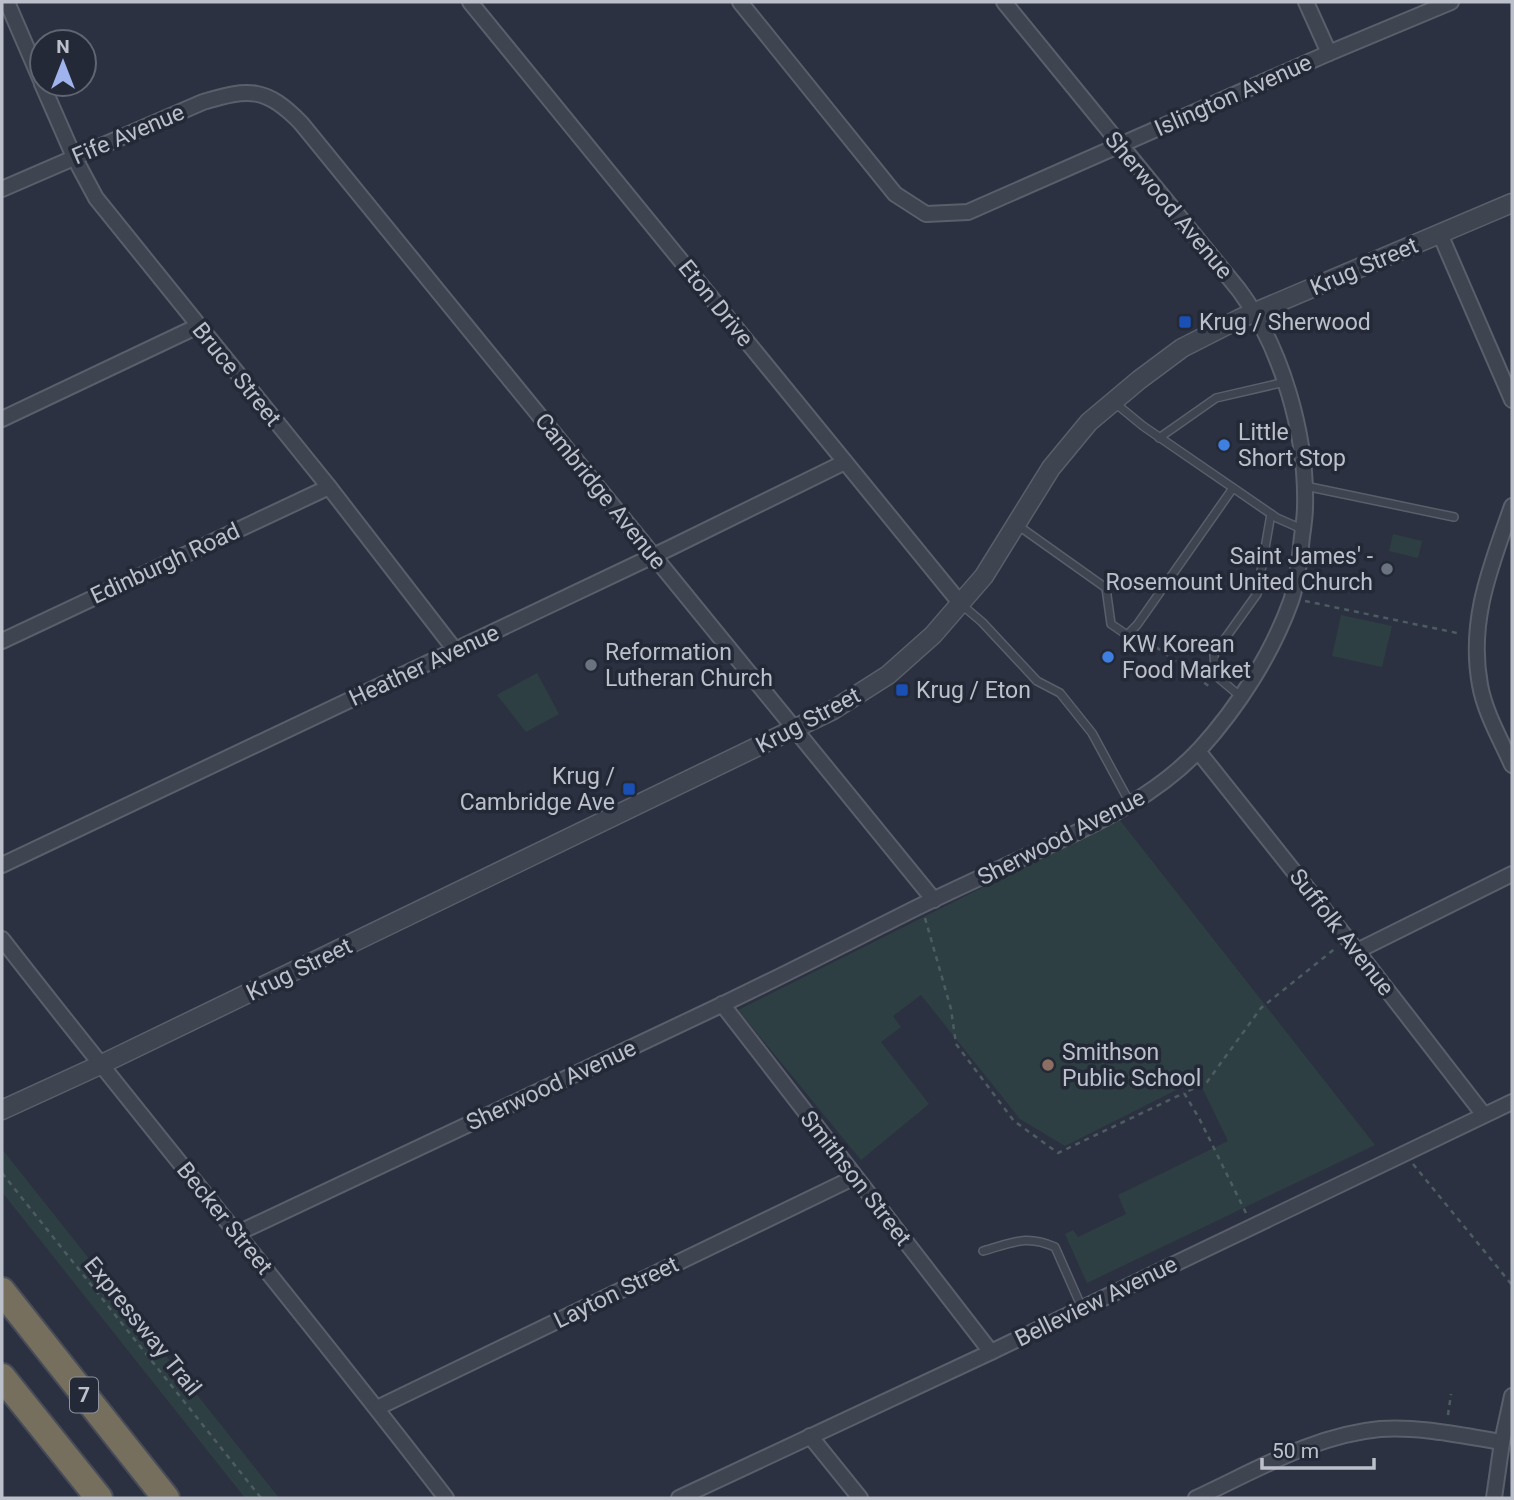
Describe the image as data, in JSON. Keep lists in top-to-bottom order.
{
  "streets": {
    "highway": ["7"],
    "street": [
      "Islington Avenue",
      "Fife Avenue",
      "Sherwood Avenue",
      "Krug Street",
      "Eton Drive",
      "Bruce Street",
      "Cambridge Avenue",
      "Edinburgh Road",
      "Heather Avenue",
      "Suffolk Avenue",
      "Smithson Street",
      "Becker Street",
      "Layton Street",
      "Belleview Avenue"
    ],
    "path": ["Expressway Trail"]
  },
  "crossings": [
    ["Islington Avenue", "Sherwood Avenue"],
    ["Fife Avenue", "Bruce Street"],
    ["Fife Avenue", "Cambridge Avenue"],
    ["Sherwood Avenue", "Krug Street"],
    ["Sherwood Avenue", "Cambridge Avenue"],
    ["Sherwood Avenue", "Suffolk Avenue"],
    ["Sherwood Avenue", "Smithson Street"],
    ["Sherwood Avenue", "Becker Street"],
    ["Krug Street", "Eton Drive"],
    ["Krug Street", "Cambridge Avenue"],
    ["Krug Street", "Becker Street"],
    ["Eton Drive", "Heather Avenue"],
    ["Bruce Street", "Edinburgh Road"],
    ["Bruce Street", "Heather Avenue"],
    ["Cambridge Avenue", "Heather Avenue"],
    ["Suffolk Avenue", "Belleview Avenue"],
    ["Smithson Street", "Layton Street"],
    ["Smithson Street", "Belleview Avenue"],
    ["Becker Street", "Layton Street"]
  ],
  "places": {
    "transit": ["Krug / Sherwood", "Krug / Eton", "Krug / Cambridge Ave"],
    "other": [
      "Little Short Stop",
      "Saint James' - Rosemount United Church",
      "KW Korean Food Market",
      "Reformation Lutheran Church",
      "Smithson Public School"
    ]
  },
  "scale_bar": "50 m",
  "north": "top"
}
